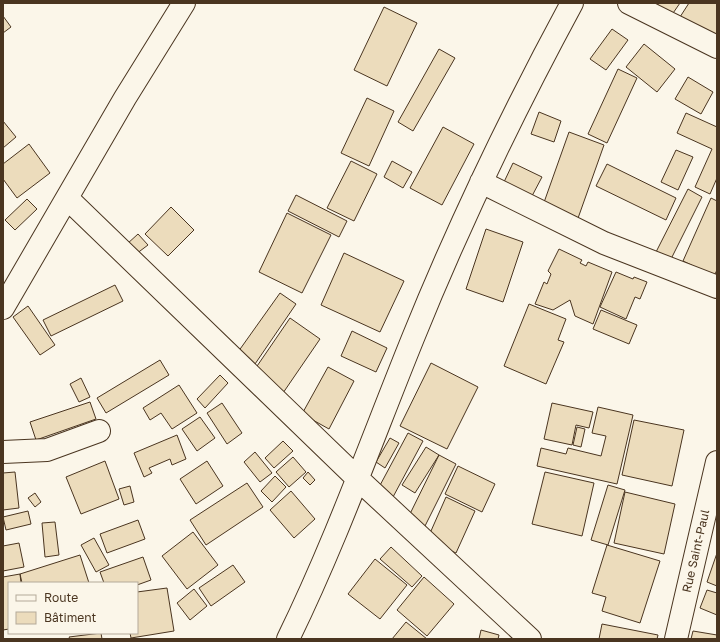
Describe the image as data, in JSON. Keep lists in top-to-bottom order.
{
  "streets": {
    "street": ["Rue Saint-Paul"]
  },
  "legend": ["Route", "Bâtiment"]
}
